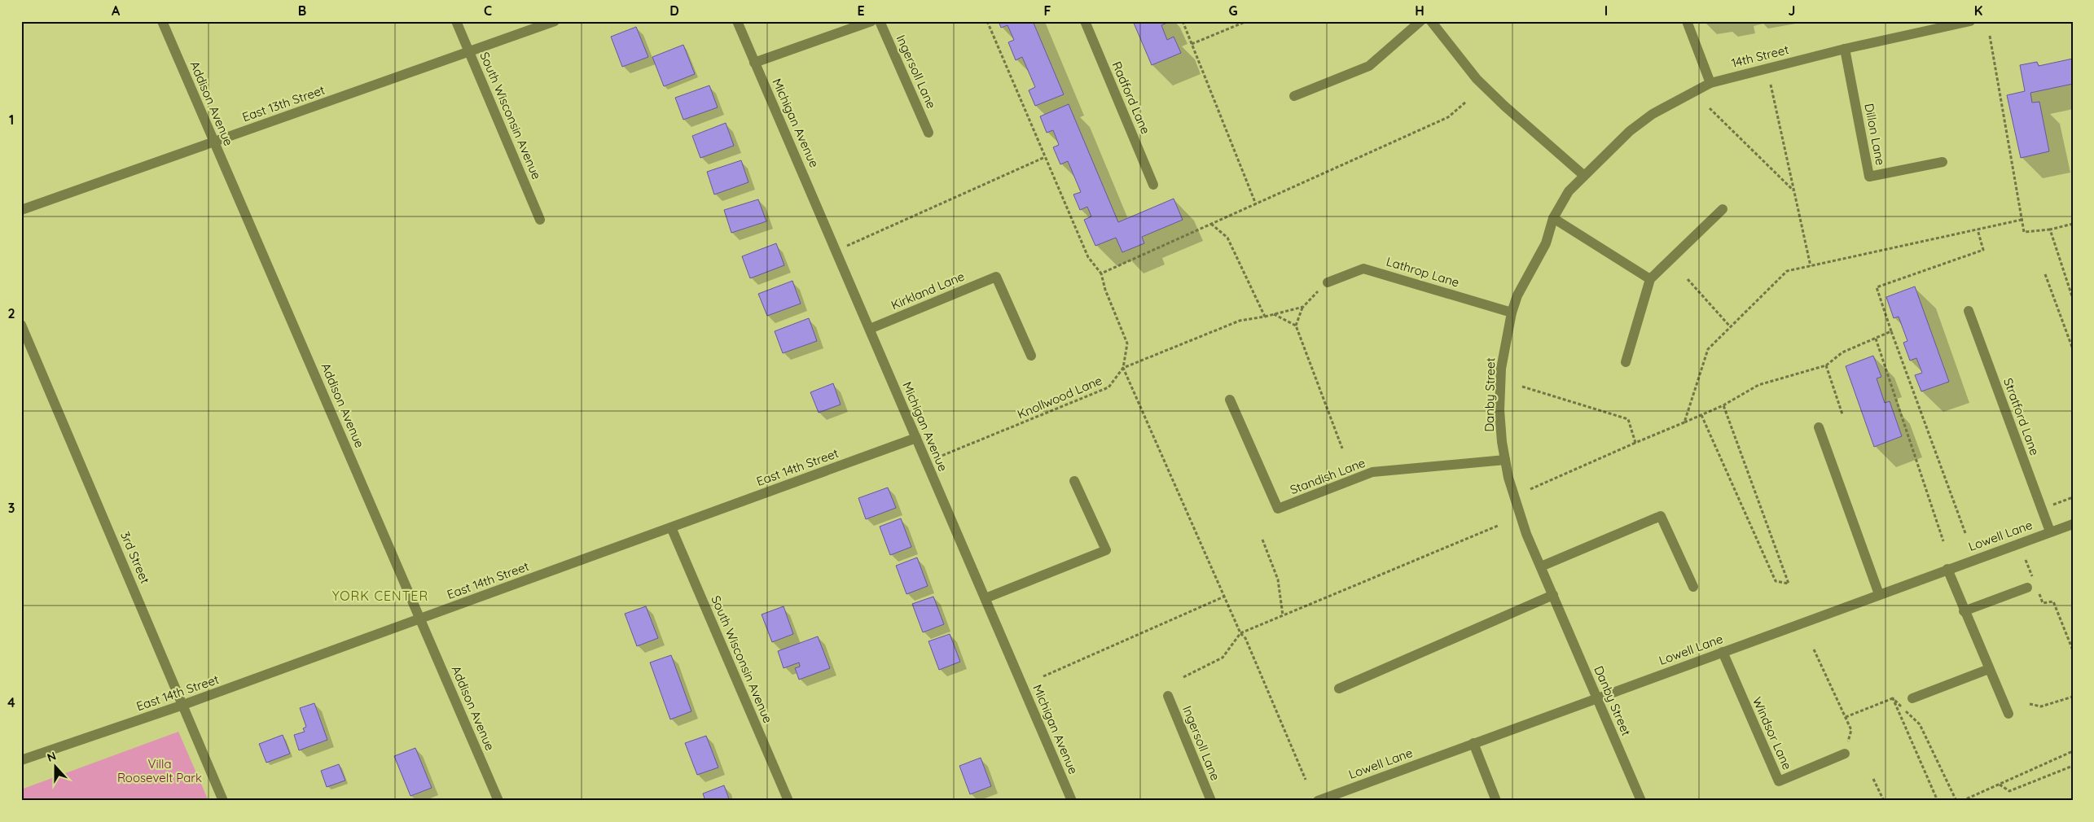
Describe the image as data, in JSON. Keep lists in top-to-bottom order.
{
  "streets": {
    "street": [
      "14th Street",
      "Ingersoll Lane",
      "Radford Lane",
      "Addison Avenue",
      "East 13th Street",
      "South Wisconsin Avenue",
      "Michigan Avenue",
      "Dillon Lane",
      "Lathrop Lane",
      "Kirkland Lane",
      "Danby Street",
      "Stratford Lane",
      "East 14th Street",
      "Standish Lane",
      "Lowell Lane",
      "3rd Street",
      "Windsor Lane"
    ],
    "path": ["Knollwood Lane"]
  },
  "crossings": [
    ["14th Street", "Dillon Lane"],
    ["14th Street", "Danby Street"],
    ["Addison Avenue", "East 13th Street"],
    ["Addison Avenue", "East 14th Street"],
    ["East 13th Street", "South Wisconsin Avenue"],
    ["South Wisconsin Avenue", "East 14th Street"],
    ["Michigan Avenue", "Kirkland Lane"],
    ["Michigan Avenue", "Knollwood Lane"],
    ["Michigan Avenue", "East 14th Street"],
    ["Lathrop Lane", "Danby Street"],
    ["Danby Street", "Standish Lane"],
    ["Danby Street", "Lowell Lane"],
    ["Stratford Lane", "Lowell Lane"],
    ["East 14th Street", "3rd Street"],
    ["Lowell Lane", "Windsor Lane"]
  ],
  "districts": ["YORK CENTER"],
  "parks": ["Villa Roosevelt Park"],
  "north": "top",
  "grid": {
    "columns": [
      "A",
      "B",
      "C",
      "D",
      "E",
      "F",
      "G",
      "H",
      "I",
      "J",
      "K"
    ],
    "rows": [
      "1",
      "2",
      "3",
      "4"
    ]
  }
}
